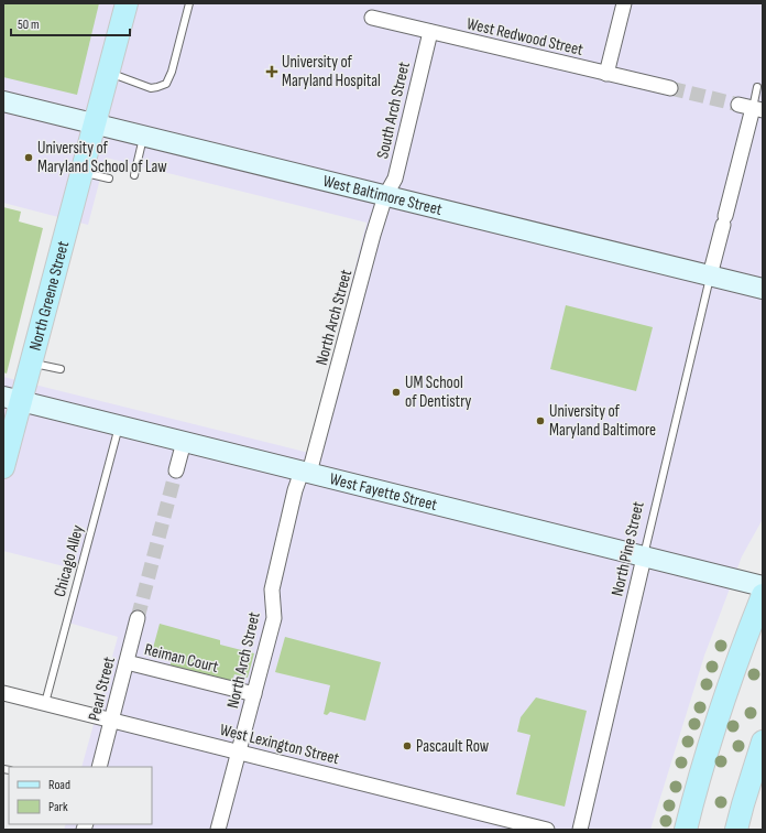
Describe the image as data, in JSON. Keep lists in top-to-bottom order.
{
  "streets": {
    "main road": ["West Baltimore Street", "North Greene Street", "West Fayette Street"],
    "street": [
      "West Redwood Street",
      "South Arch Street",
      "North Arch Street",
      "North Pine Street",
      "Reiman Court",
      "Pearl Street",
      "West Lexington Street"
    ],
    "lane": ["Chicago Alley"]
  },
  "crossings": [
    ["West Redwood Street", "South Arch Street"],
    ["South Arch Street", "West Baltimore Street"],
    ["South Arch Street", "North Arch Street"],
    ["West Baltimore Street", "North Greene Street"],
    ["West Baltimore Street", "North Arch Street"],
    ["West Baltimore Street", "North Pine Street"],
    ["North Greene Street", "West Fayette Street"],
    ["North Arch Street", "West Fayette Street"],
    ["North Arch Street", "Reiman Court"],
    ["North Arch Street", "West Lexington Street"],
    ["West Fayette Street", "North Pine Street"],
    ["West Fayette Street", "Chicago Alley"],
    ["Chicago Alley", "West Lexington Street"],
    ["Reiman Court", "Pearl Street"],
    ["Pearl Street", "West Lexington Street"]
  ],
  "places": {
    "health": ["University of Maryland Hospital"],
    "other": [
      "University of Maryland School of Law",
      "UM School of Dentistry",
      "University of Maryland Baltimore",
      "Pascault Row"
    ]
  },
  "legend": ["Road", "Park"],
  "scale_bar": "50 m"
}
